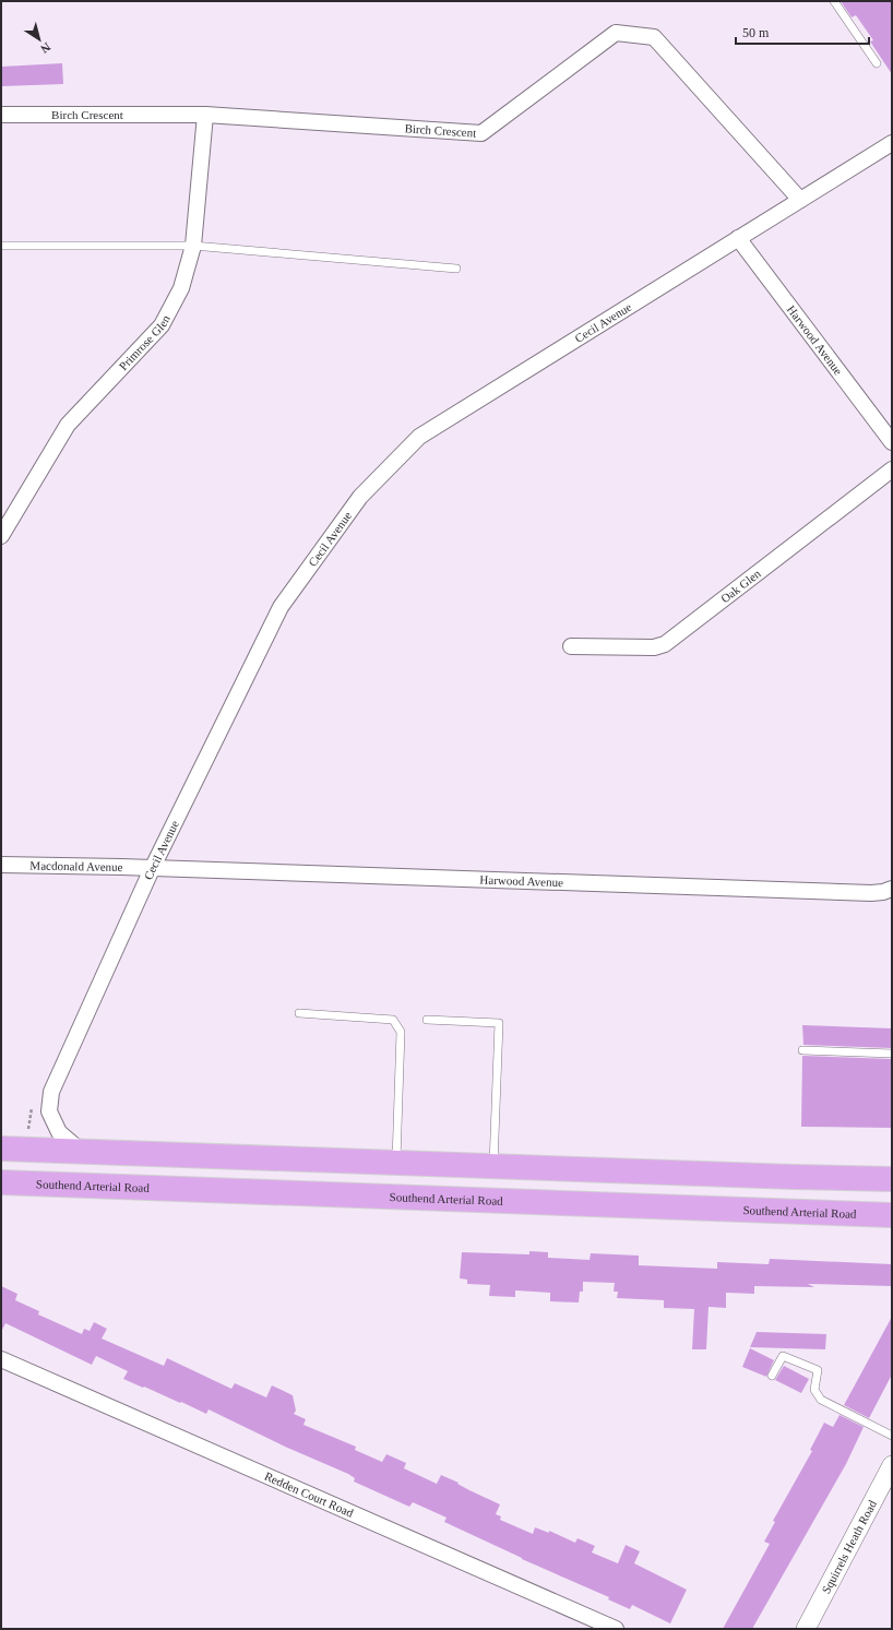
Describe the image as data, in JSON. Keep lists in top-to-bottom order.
{
  "streets": {
    "highway": ["Southend Arterial Road"],
    "street": [
      "Birch Crescent",
      "Cecil Avenue",
      "Harwood Avenue",
      "Primrose Glen",
      "Oak Glen",
      "Macdonald Avenue",
      "Redden Court Road",
      "Squirrels Heath Road"
    ]
  },
  "crossings": [
    ["Birch Crescent", "Cecil Avenue"],
    ["Birch Crescent", "Primrose Glen"],
    ["Cecil Avenue", "Harwood Avenue"],
    ["Cecil Avenue", "Macdonald Avenue"],
    ["Harwood Avenue", "Macdonald Avenue"]
  ],
  "scale_bar": "50 m",
  "north": "bottom right"
}
